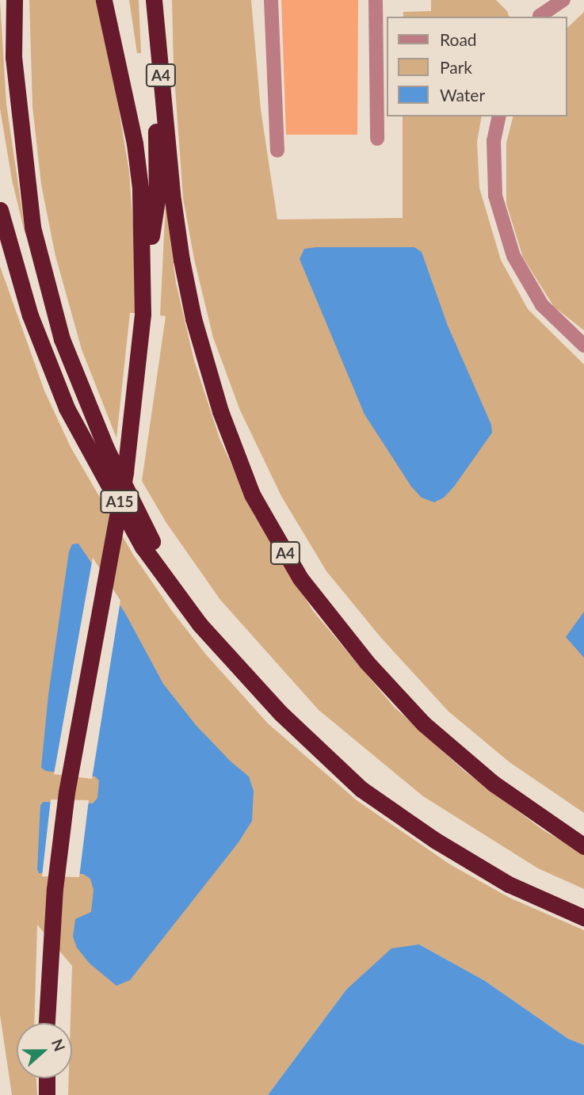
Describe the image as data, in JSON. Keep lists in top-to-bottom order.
{
  "streets": {
    "highway": ["A4", "A15"]
  },
  "crossings": [
    ["A4", "A15"]
  ],
  "legend": ["Road", "Park", "Water"],
  "north": "right"
}
